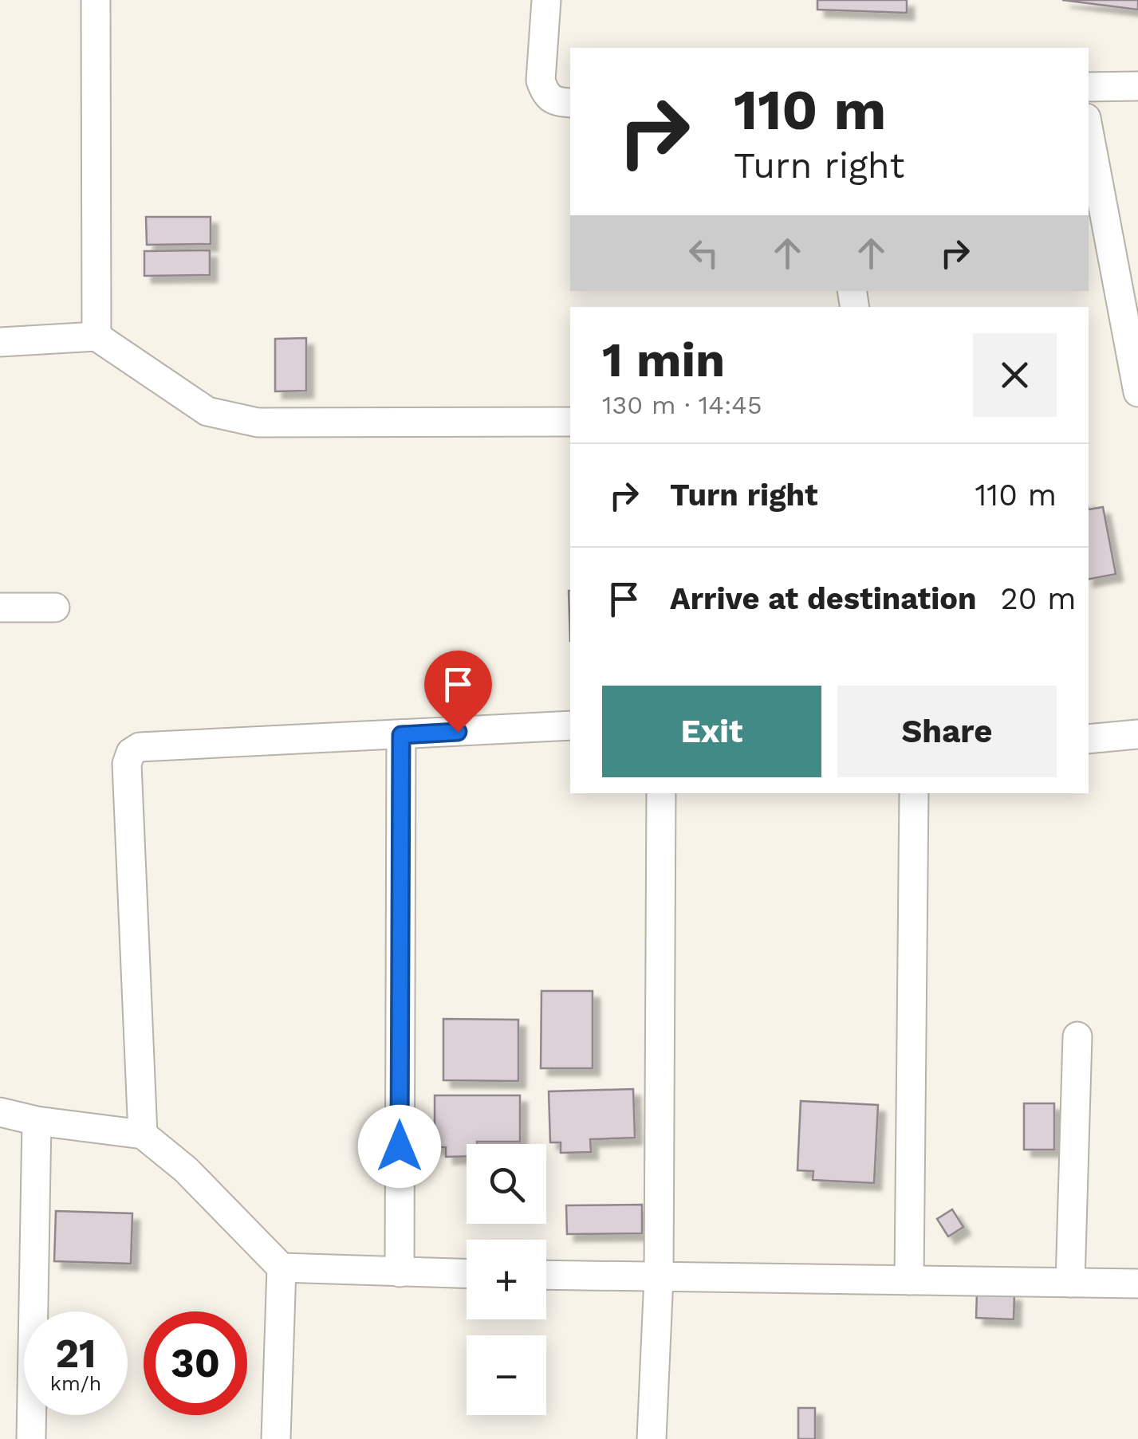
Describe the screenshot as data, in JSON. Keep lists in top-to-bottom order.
{
  "page": {
    "turn": ["110 m", "Turn right"],
    "heading": ["1 min", "130 m · 14:45"],
    "list": [
      {
        "name": "Turn right",
        "value": "110 m"
      },
      {
        "name": "Arrive at destination",
        "value": "20 m"
      }
    ],
    "buttons": ["Exit", "Share"],
    "map_buttons": ["+", "−"],
    "speed": "21 km/h",
    "limit": "30"
  }
}
